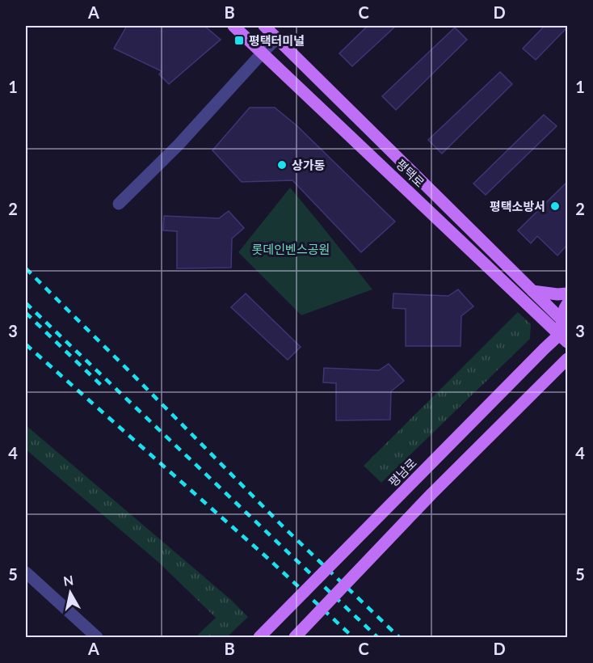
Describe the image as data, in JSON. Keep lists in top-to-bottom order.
{
  "streets": {
    "main road": ["평택로", "평남로"]
  },
  "crossings": [
    ["평택로", "평남로"]
  ],
  "parks": ["롯데인벤스공원"],
  "places": {
    "transit": ["평택터미널"],
    "other": ["상가동", "평택소방서"]
  },
  "north": "top",
  "grid": {
    "columns": [
      "A",
      "B",
      "C",
      "D"
    ],
    "rows": [
      "1",
      "2",
      "3",
      "4",
      "5"
    ]
  }
}
